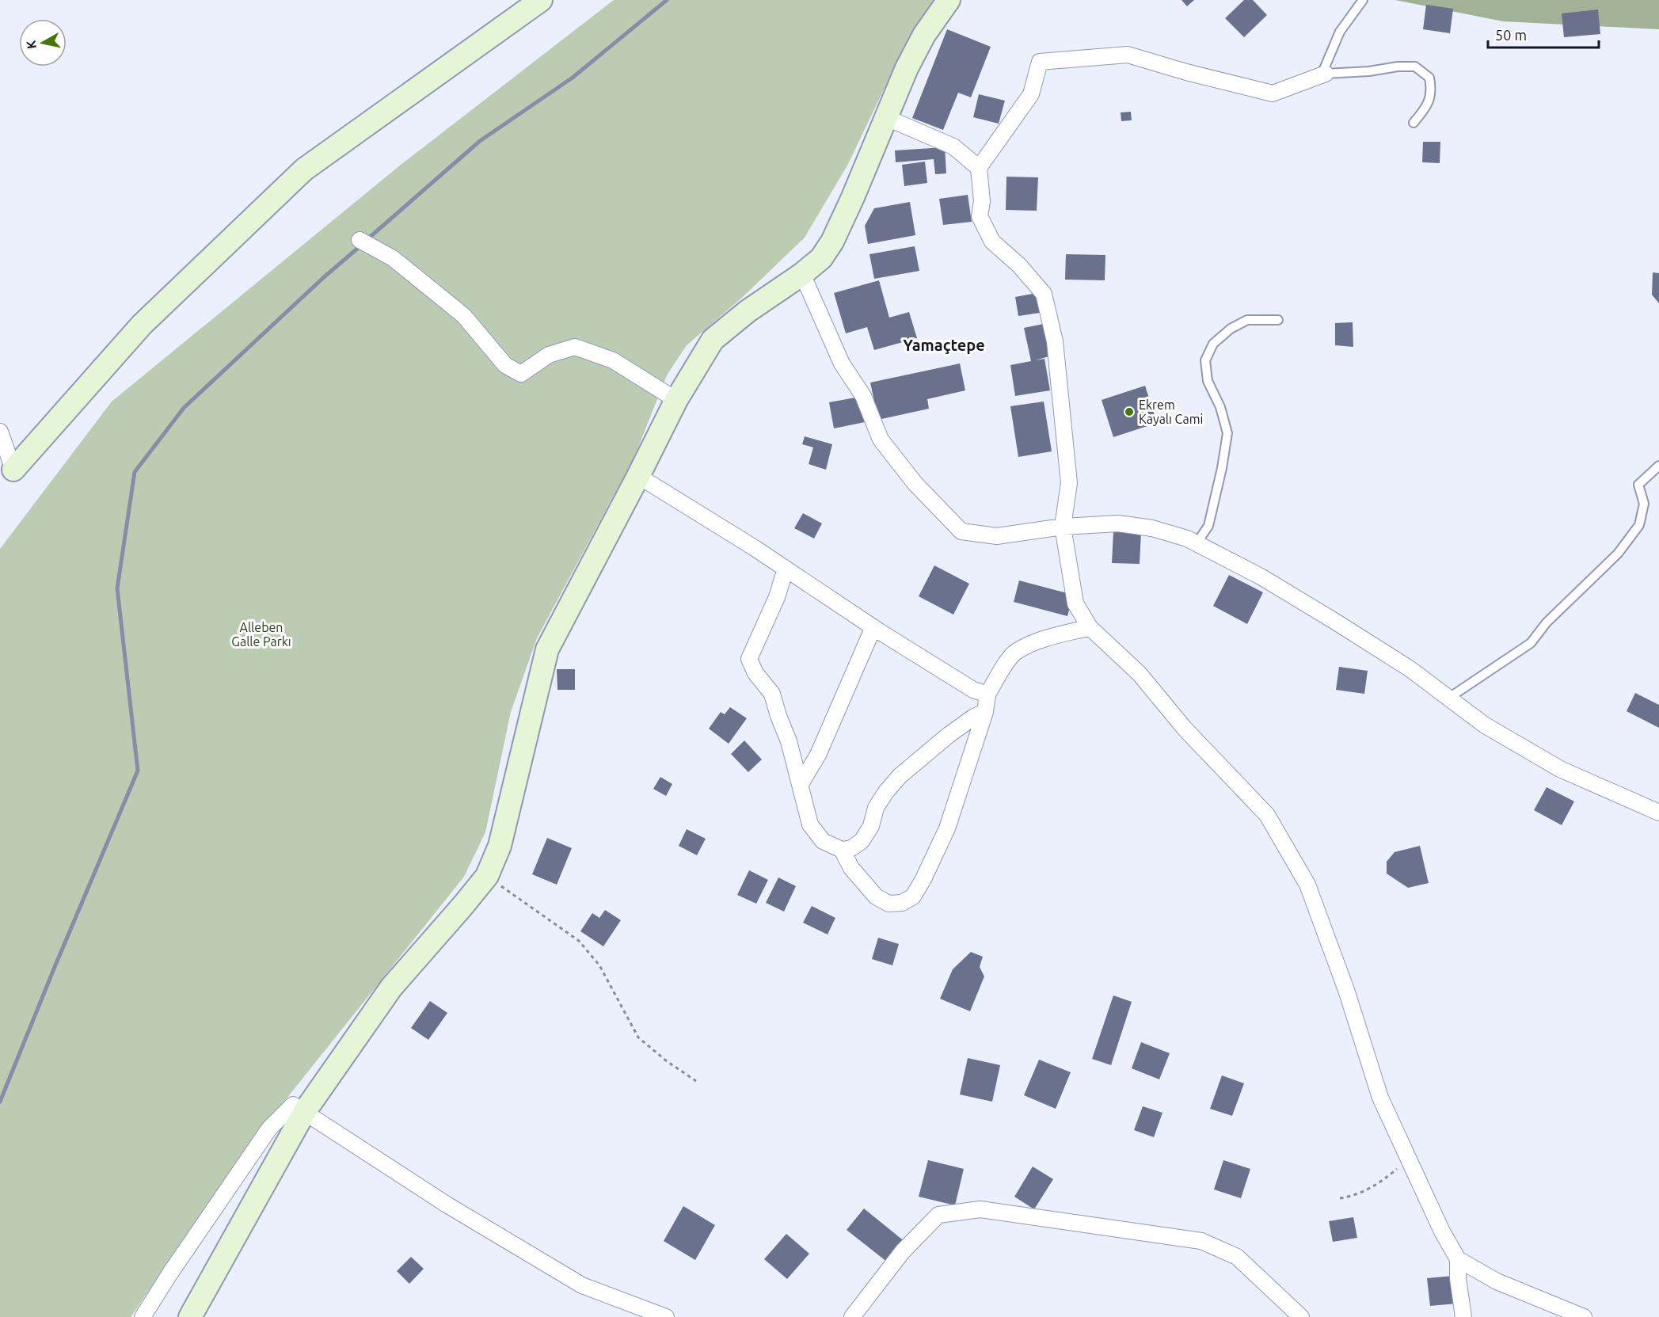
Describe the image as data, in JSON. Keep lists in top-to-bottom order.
{
  "districts": ["Yamaçtepe"],
  "parks": ["Alleben Galle Parkı"],
  "places": ["Ekrem Kayalı Cami"],
  "scale_bar": "50 m",
  "north": "left"
}
